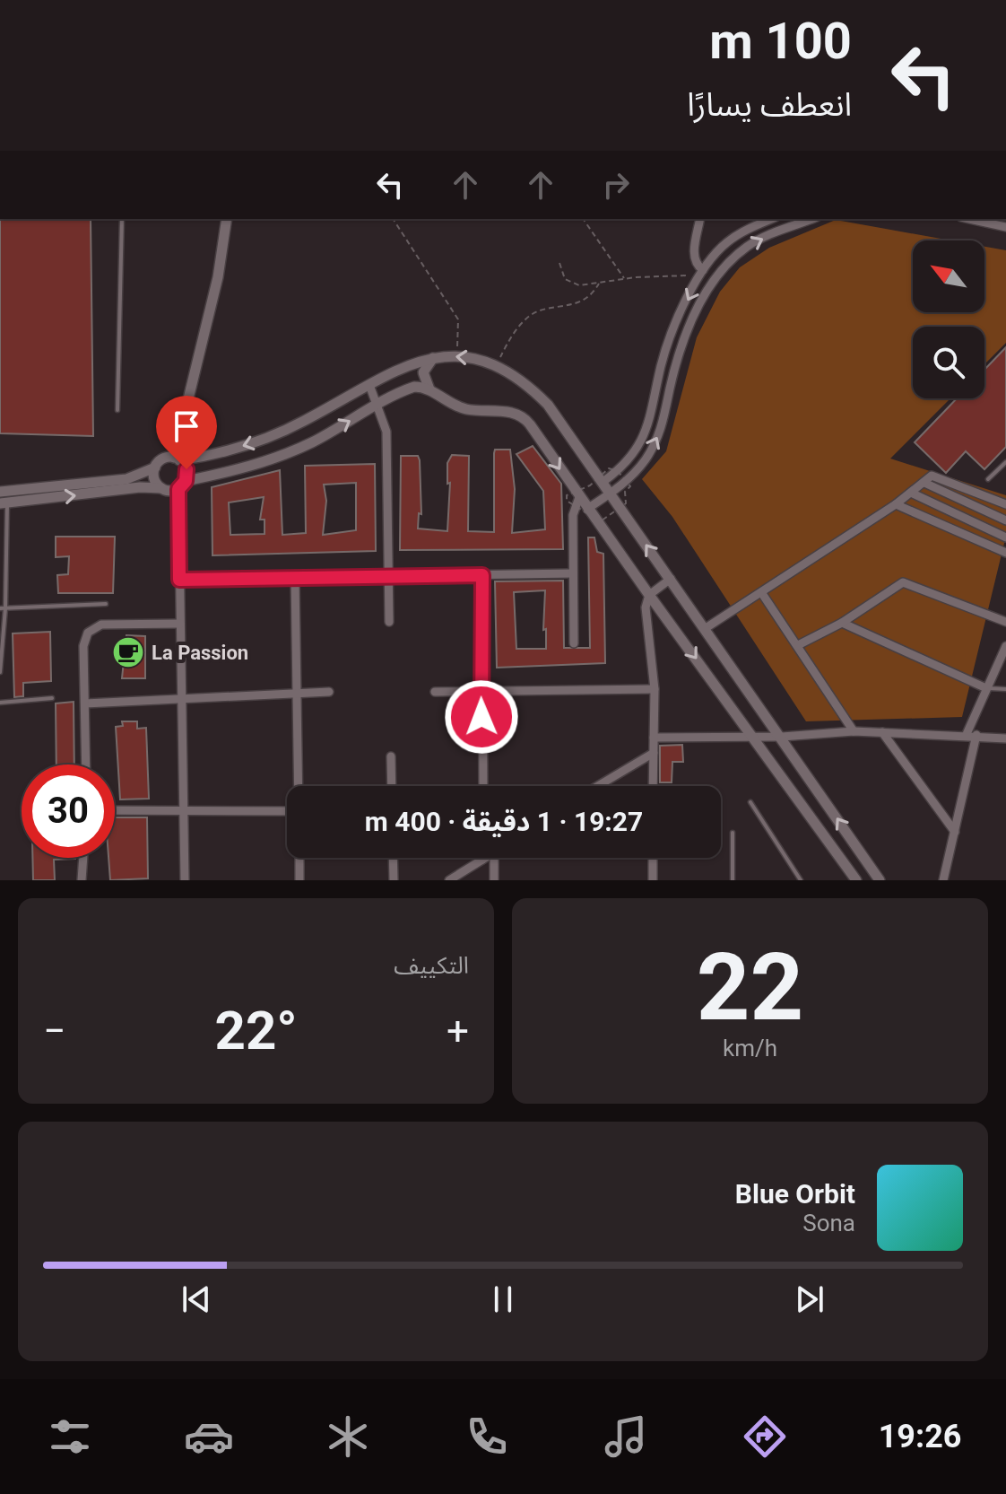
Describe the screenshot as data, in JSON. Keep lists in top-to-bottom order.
{
  "places": {
    "cafe": ["La Passion"]
  },
  "north": "top left",
  "page": {
    "turn": ["100 m", "انعطف يسارًا"],
    "limit": "30",
    "trip": "19:27 · 1 دقيقة · 400 m",
    "tile": [
      ["22", "km/h"],
      "التكييف"
    ],
    "heat": ["−", "22°", "+"],
    "song": ["Blue Orbit", "Sona"],
    "tabs": "19:26"
  }
}
